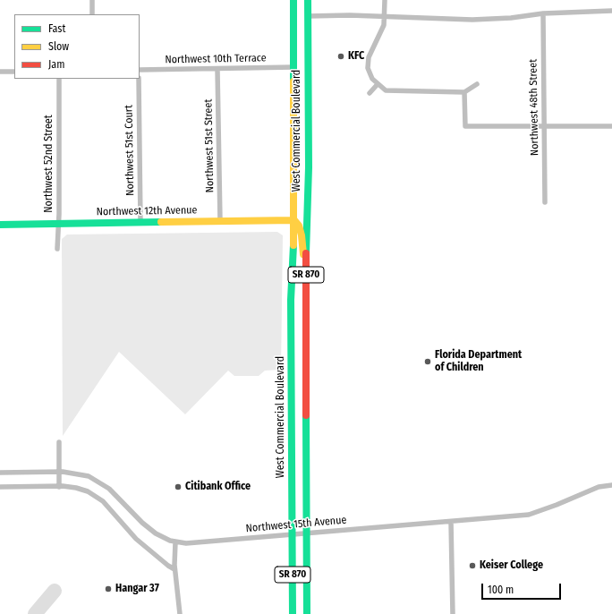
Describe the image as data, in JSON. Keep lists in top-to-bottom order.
{
  "streets": {
    "main road": ["West Commercial Boulevard", "Northwest 12th Avenue", "SR 870"],
    "street": [
      "Northwest 10th Terrace",
      "Northwest 48th Street",
      "Northwest 51st Street",
      "Northwest 51st Court",
      "Northwest 52nd Street",
      "Northwest 15th Avenue"
    ]
  },
  "crossings": [
    ["Northwest 10th Terrace", "West Commercial Boulevard"],
    ["Northwest 10th Terrace", "Northwest 51st Street"],
    ["West Commercial Boulevard", "Northwest 12th Avenue"],
    ["West Commercial Boulevard", "Northwest 15th Avenue"],
    ["Northwest 51st Street", "Northwest 12th Avenue"],
    ["Northwest 51st Court", "Northwest 12th Avenue"],
    ["Northwest 52nd Street", "Northwest 12th Avenue"]
  ],
  "places": [
    "KFC",
    "Florida Department of Children",
    "Citibank Office",
    "Keiser College",
    "Hangar 37"
  ],
  "legend": ["Fast", "Slow", "Jam"],
  "scale_bar": "100 m"
}
